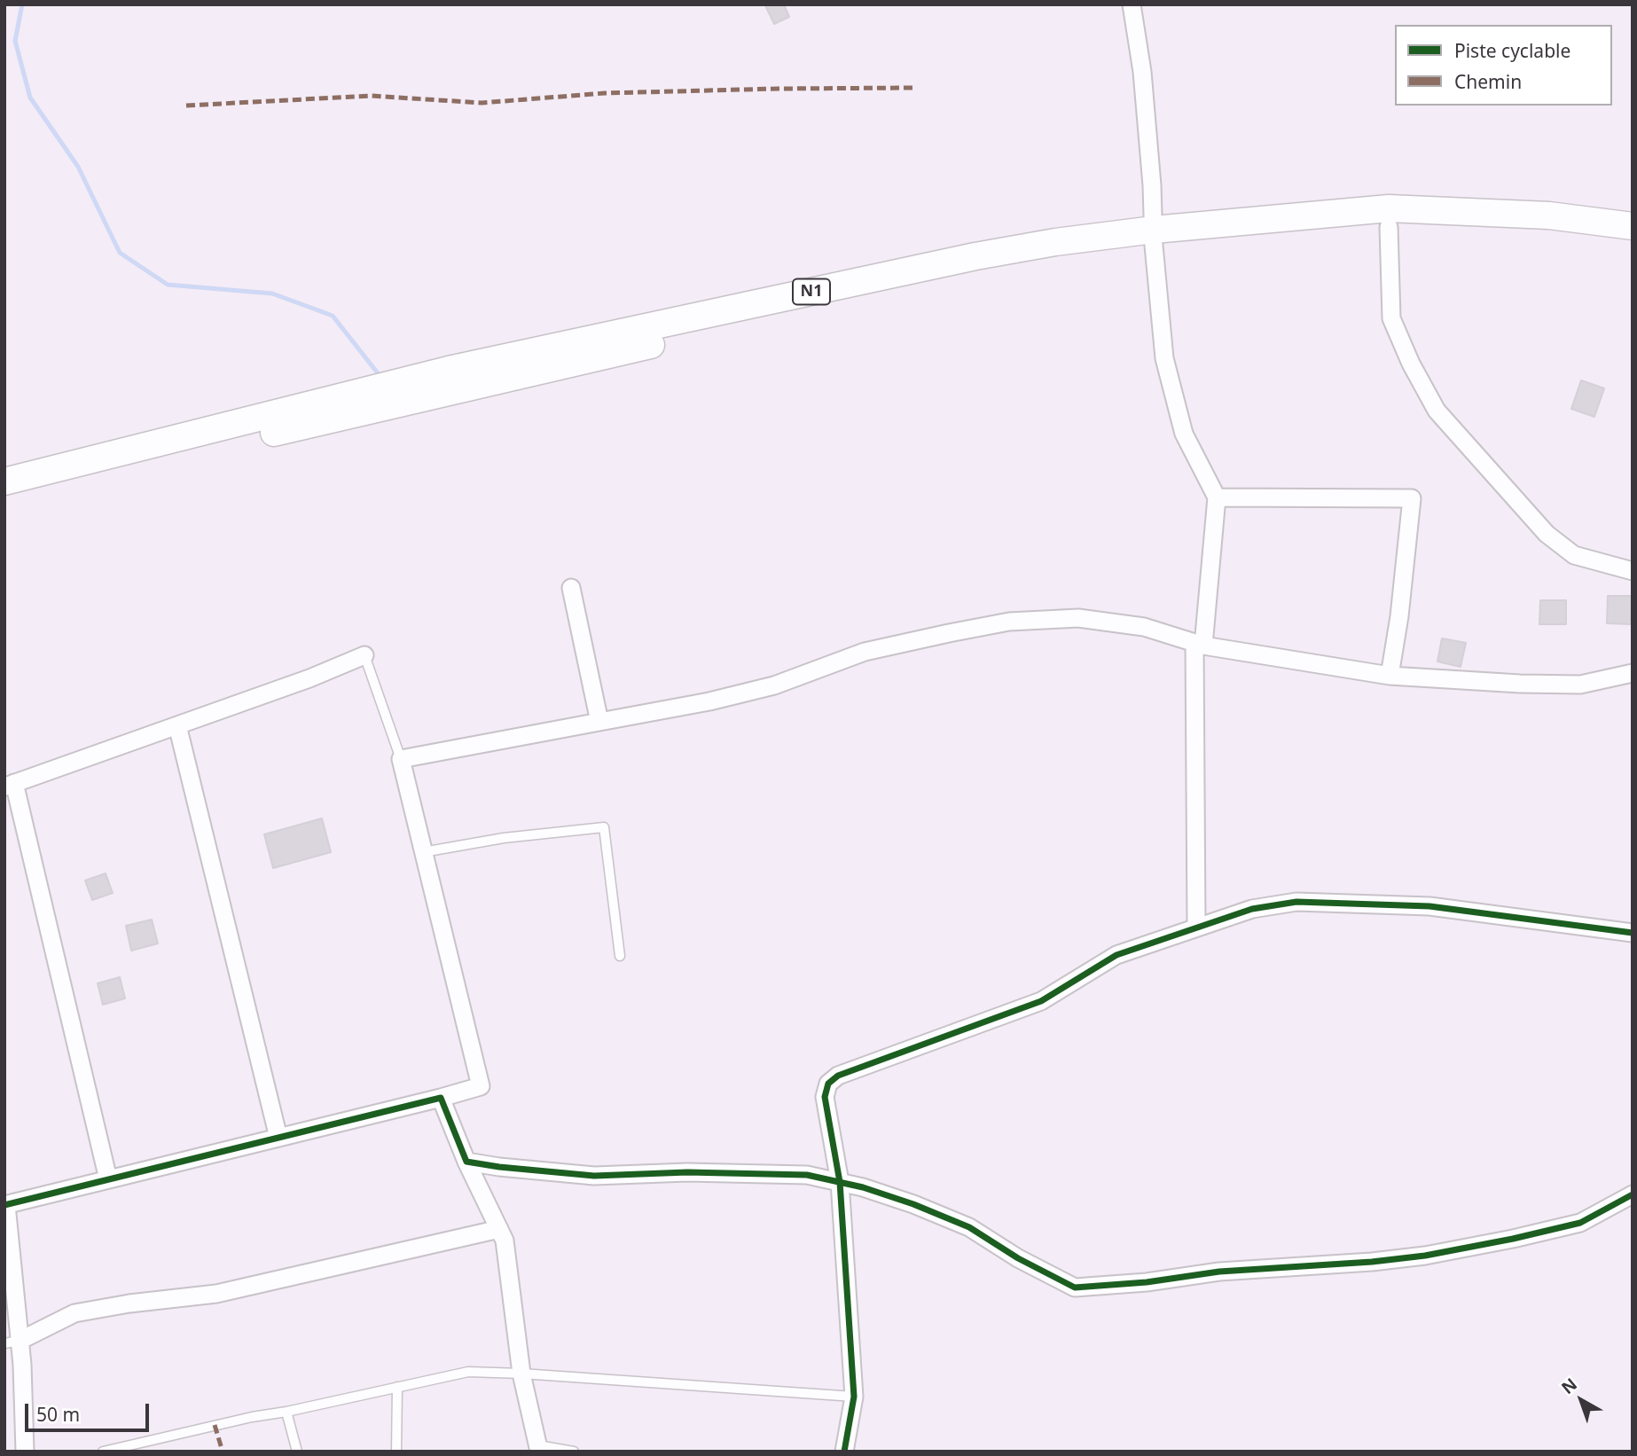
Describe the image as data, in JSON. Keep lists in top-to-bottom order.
{
  "streets": {
    "main road": ["N1"]
  },
  "legend": ["Piste cyclable", "Chemin"],
  "scale_bar": "50 m",
  "north": "top left"
}
